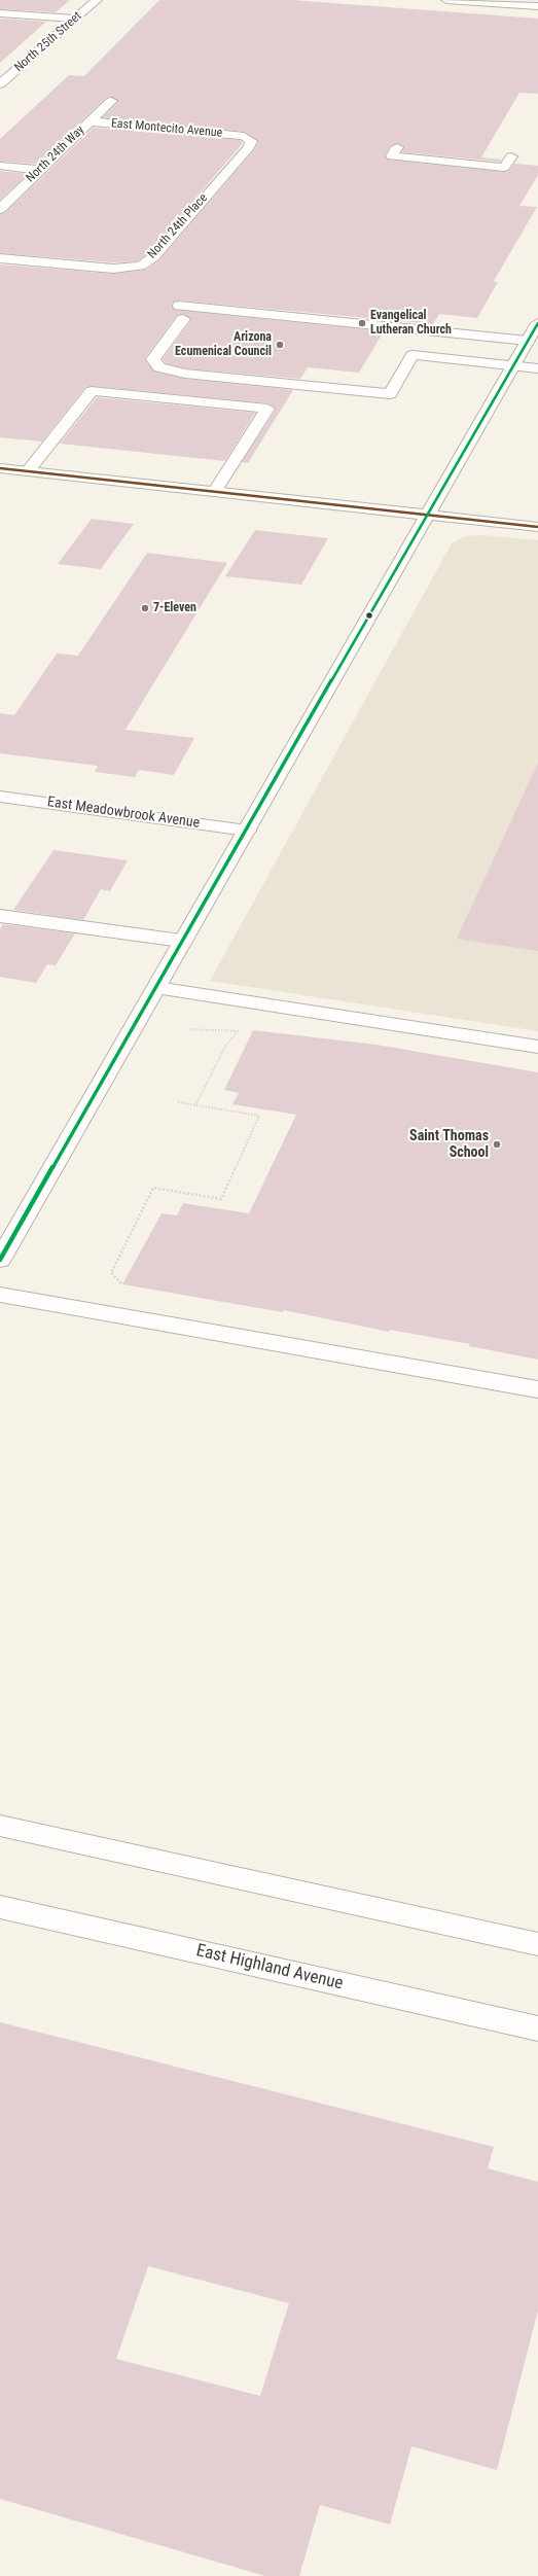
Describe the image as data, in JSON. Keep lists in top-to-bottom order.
{
  "streets": {
    "main road": [
      "North 25th Street",
      "East Montecito Avenue",
      "North 24th Way",
      "North 24th Place",
      "East Meadowbrook Avenue",
      "East Highland Avenue"
    ]
  },
  "crossings": [
    ["East Montecito Avenue", "North 24th Way"],
    ["East Montecito Avenue", "North 24th Place"]
  ],
  "places": [
    "Evangelical Lutheran Church",
    "Arizona Ecumenical Council",
    "7-Eleven",
    "Saint Thomas School"
  ]
}
